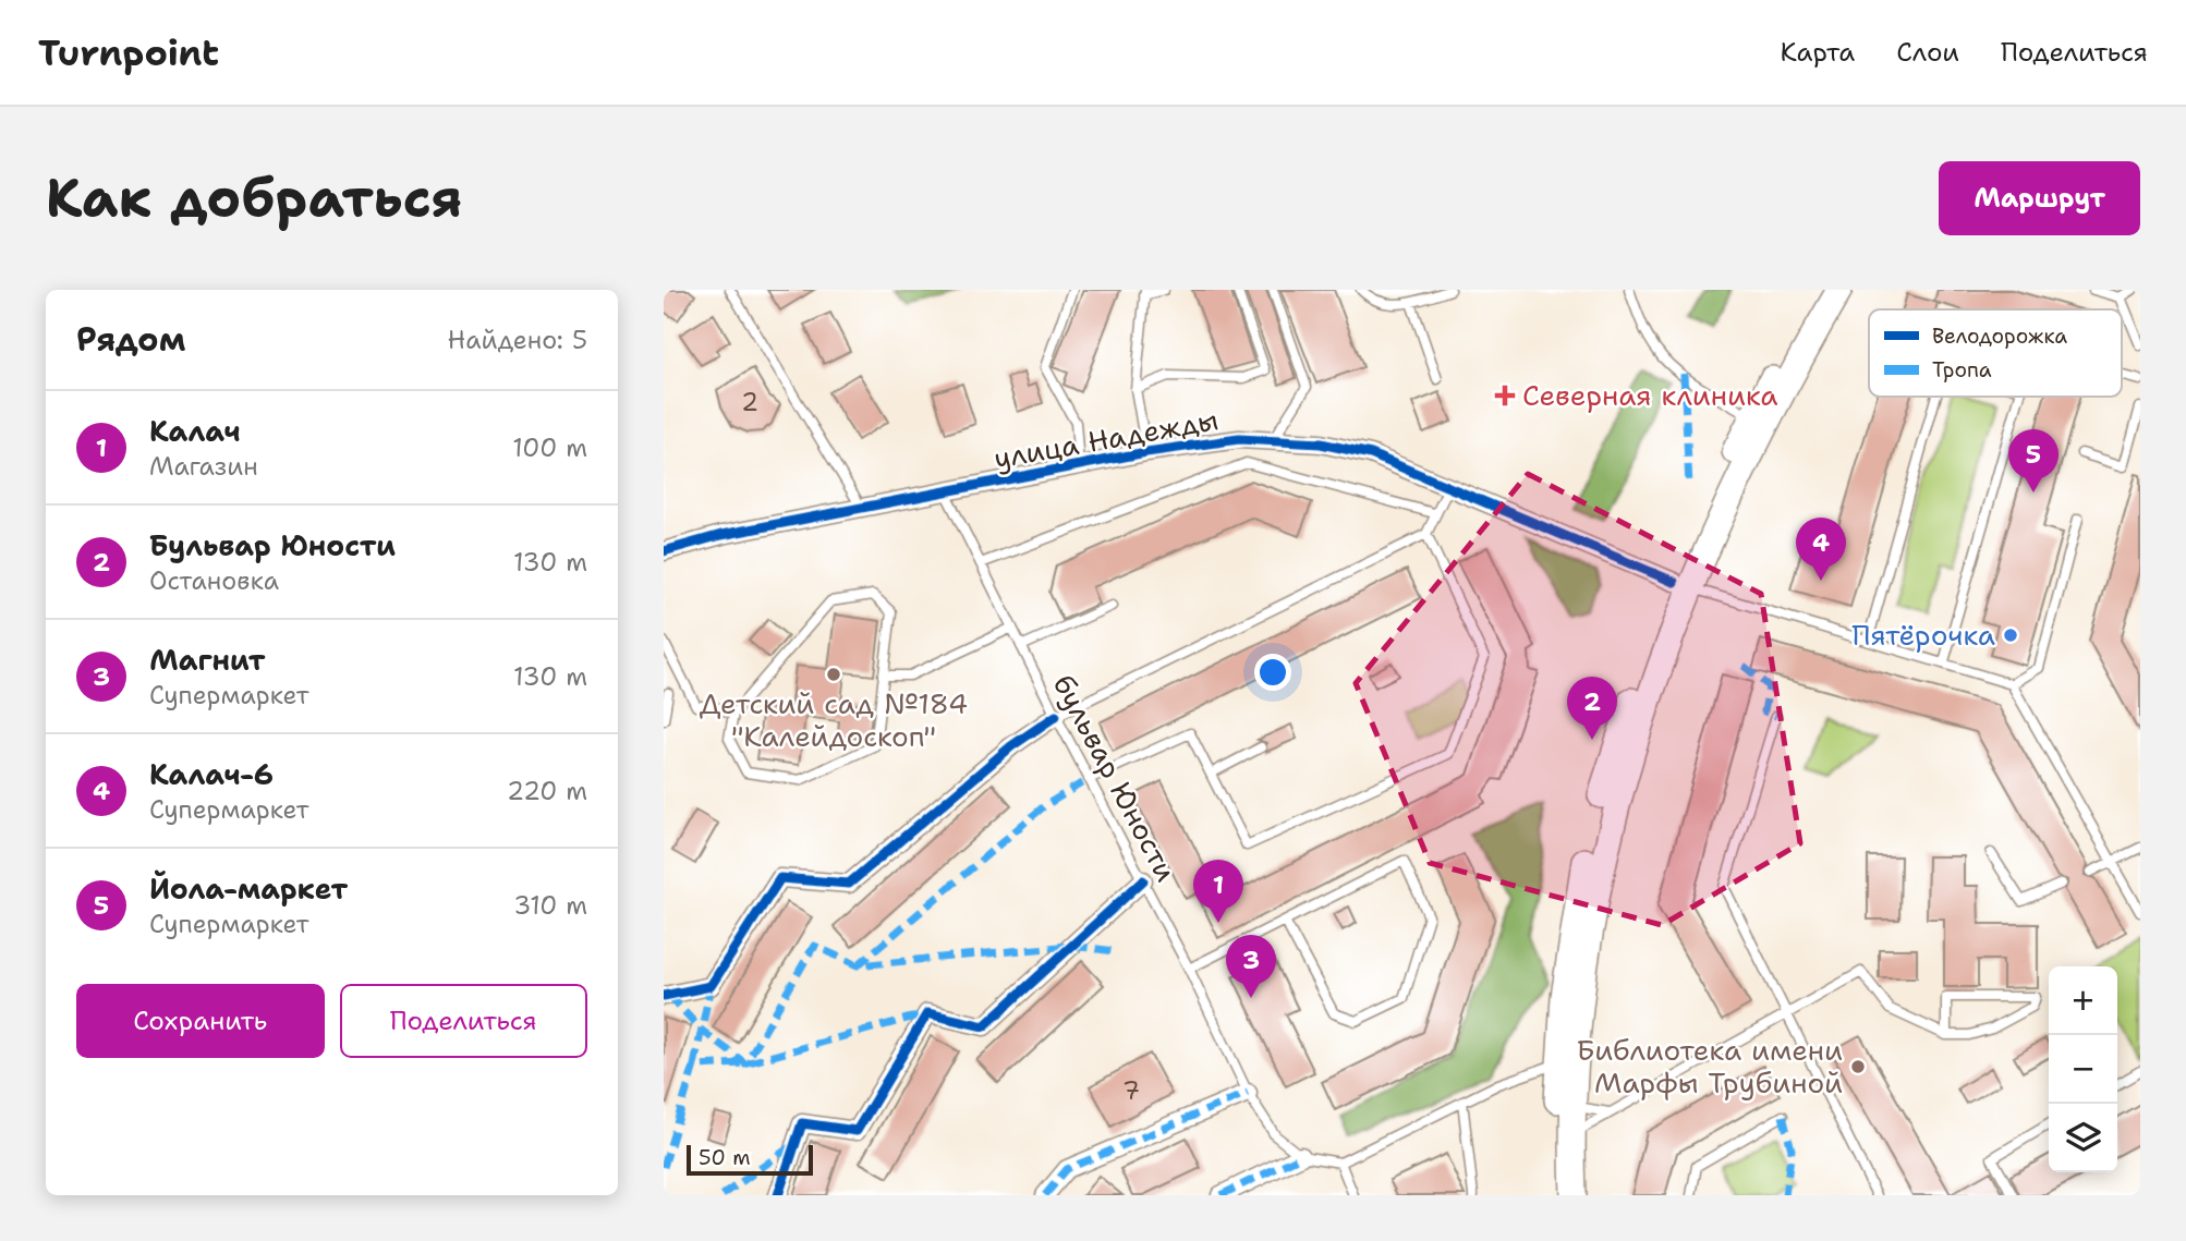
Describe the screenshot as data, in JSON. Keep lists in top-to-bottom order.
{
  "streets": {
    "street": ["улица Надежды"],
    "lane": ["бульвар Юности"]
  },
  "crossings": [
    ["улица Надежды", "бульвар Юности"]
  ],
  "places": {
    "health": ["Северная клиника"],
    "other": ["Пятёрочка", "Детский сад №184 \"Калейдоскоп\"", "Библиотека имени Марфы Трубиной"]
  },
  "house_numbers": ["2", "7"],
  "legend": ["Велодорожка", "Тропа"],
  "scale_bar": "50 m",
  "page": {
    "header": "Turnpoint",
    "nav": ["Карта", "Слои", "Поделиться"],
    "buttons": [
      "Маршрут",
      ["Сохранить", "Поделиться"]
    ],
    "title": "Как добраться",
    "heading": ["Рядом", "Найдено: 5"],
    "list": [
      {
        "mark": "1",
        "name": "Калач",
        "note": "Магазин",
        "value": "100 m"
      },
      {
        "mark": "2",
        "name": "Бульвар Юности",
        "note": "Остановка",
        "value": "130 m"
      },
      {
        "mark": "3",
        "name": "Магнит",
        "note": "Супермаркет",
        "value": "130 m"
      },
      {
        "mark": "4",
        "name": "Калач-6",
        "note": "Супермаркет",
        "value": "220 m"
      },
      {
        "mark": "5",
        "name": "Йола-маркет",
        "note": "Супермаркет",
        "value": "310 m"
      }
    ],
    "pins": [
      "5",
      "4",
      "2",
      "1",
      "3"
    ],
    "map_buttons": ["+", "−"],
    "scale": "50 m"
  }
}
